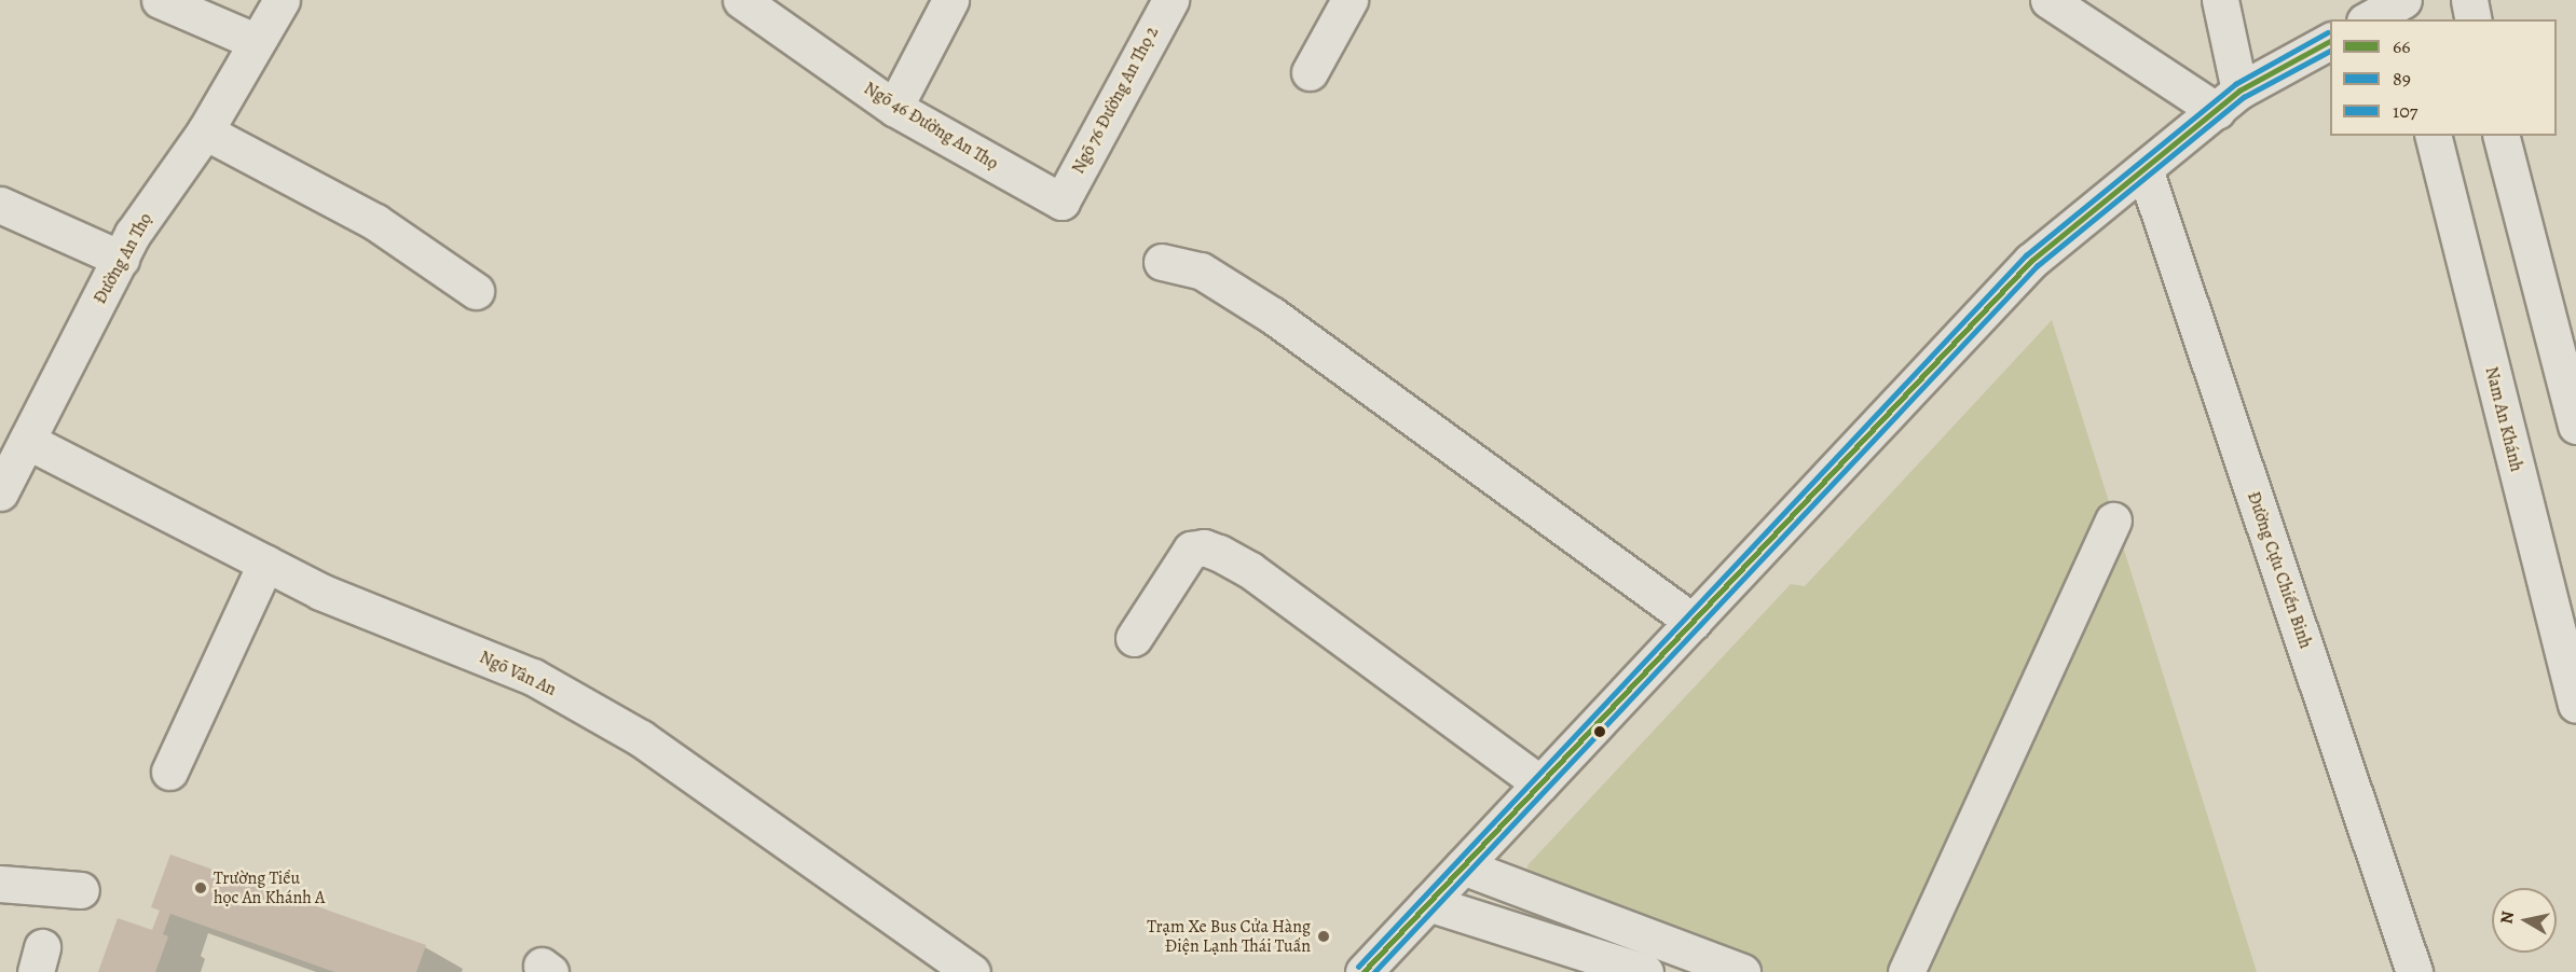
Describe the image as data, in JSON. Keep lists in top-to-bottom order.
{
  "streets": {
    "street": [
      "Ngõ 76 Đường An Thọ 2",
      "Ngõ 46 Đường An Thọ",
      "Đường An Thọ",
      "Nam An Khánh",
      "Đường Cựu Chiến Binh",
      "Ngõ Vân An"
    ]
  },
  "crossings": [
    ["Ngõ 76 Đường An Thọ 2", "Ngõ 46 Đường An Thọ"],
    ["Đường An Thọ", "Ngõ Vân An"]
  ],
  "places": ["Trường Tiểu học An Khánh A", "Trạm Xe Bus Cửa Hàng Điện Lạnh Thái Tuấn"],
  "lines": ["transit line 107", "transit line 66", "transit line 89"],
  "legend": ["66", "89", "107"],
  "north": "left"
}
